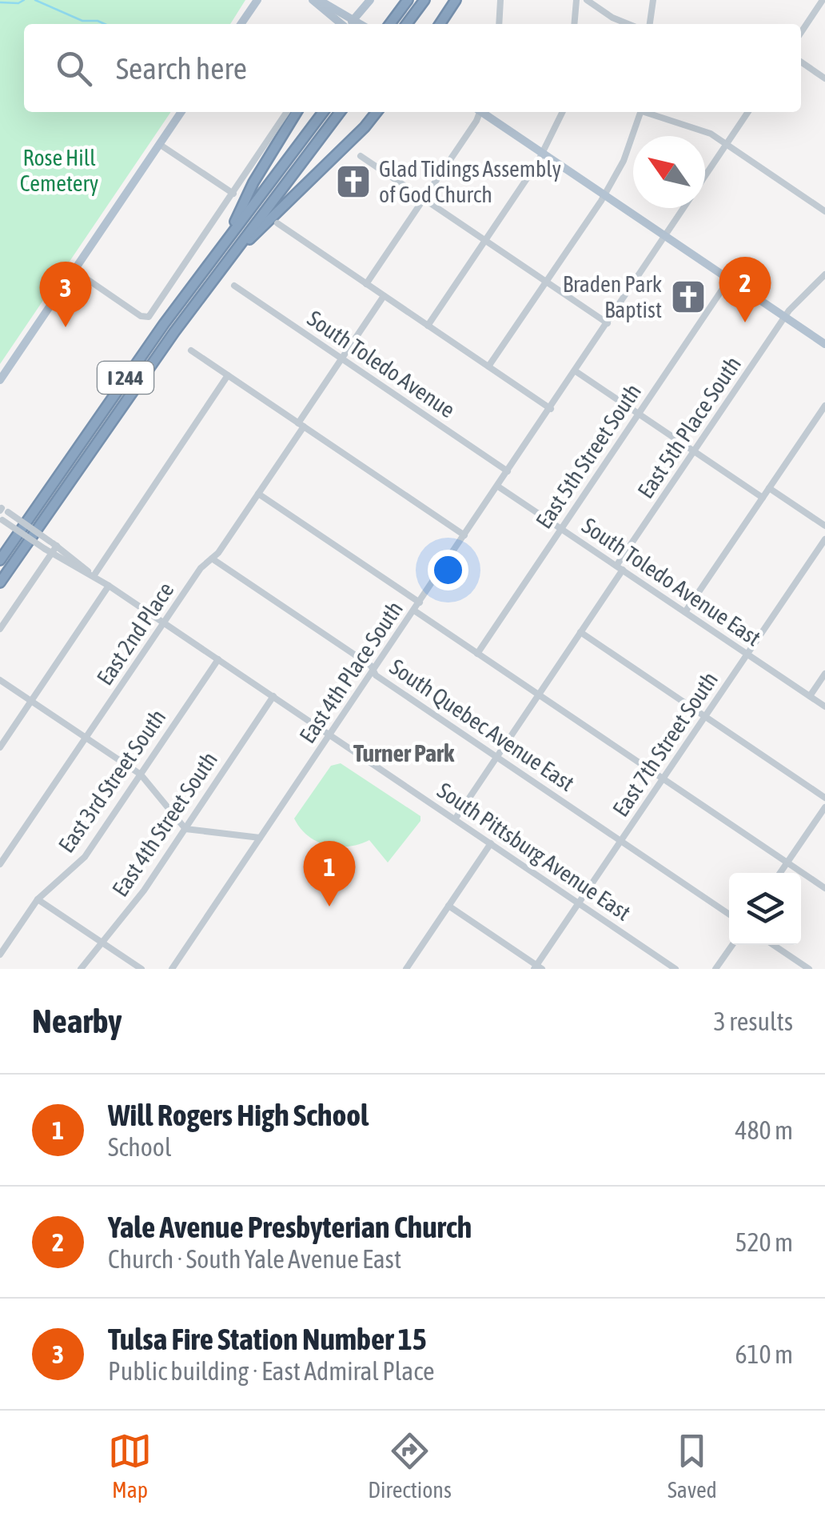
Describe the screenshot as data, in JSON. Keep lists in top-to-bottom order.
{
  "streets": {
    "highway": ["I 244"],
    "street": [
      "South Toledo Avenue",
      "East 5th Place South",
      "East 5th Street South",
      "South Toledo Avenue East",
      "East 2nd Place",
      "East 4th Place South",
      "South Quebec Avenue East",
      "East 7th Street South",
      "East 3rd Street South",
      "East 4th Street South",
      "South Pittsburg Avenue East"
    ]
  },
  "crossings": [
    ["South Toledo Avenue", "East 2nd Place"],
    ["South Toledo Avenue", "East 4th Place South"],
    ["East 5th Place South", "South Toledo Avenue East"],
    ["East 5th Place South", "South Quebec Avenue East"],
    ["East 5th Place South", "South Pittsburg Avenue East"],
    ["East 5th Street South", "South Toledo Avenue East"],
    ["South Toledo Avenue East", "East 4th Place South"],
    ["South Toledo Avenue East", "East 7th Street South"],
    ["East 2nd Place", "South Quebec Avenue East"],
    ["East 2nd Place", "South Pittsburg Avenue East"],
    ["East 4th Place South", "South Quebec Avenue East"],
    ["East 4th Place South", "South Pittsburg Avenue East"],
    ["South Quebec Avenue East", "East 7th Street South"],
    ["East 7th Street South", "South Pittsburg Avenue East"],
    ["East 3rd Street South", "South Pittsburg Avenue East"],
    ["East 4th Street South", "South Pittsburg Avenue East"]
  ],
  "districts": ["Turner Park"],
  "parks": ["Rose Hill Cemetery"],
  "places": {
    "church": ["Glad Tidings Assembly of God Church", "Braden Park Baptist"]
  },
  "north": "top left",
  "page": {
    "search": "Search here",
    "pins": ["2", "3", "1"],
    "heading": ["Nearby", "3 results"],
    "list": [
      {
        "mark": "1",
        "name": "Will Rogers High School",
        "note": "School",
        "value": "480 m"
      },
      {
        "mark": "2",
        "name": "Yale Avenue Presbyterian Church",
        "note": "Church · South Yale Avenue East",
        "value": "520 m"
      },
      {
        "mark": "3",
        "name": "Tulsa Fire Station Number 15",
        "note": "Public building · East Admiral Place",
        "value": "610 m"
      }
    ],
    "nav": ["Map", "Directions", "Saved"]
  }
}
